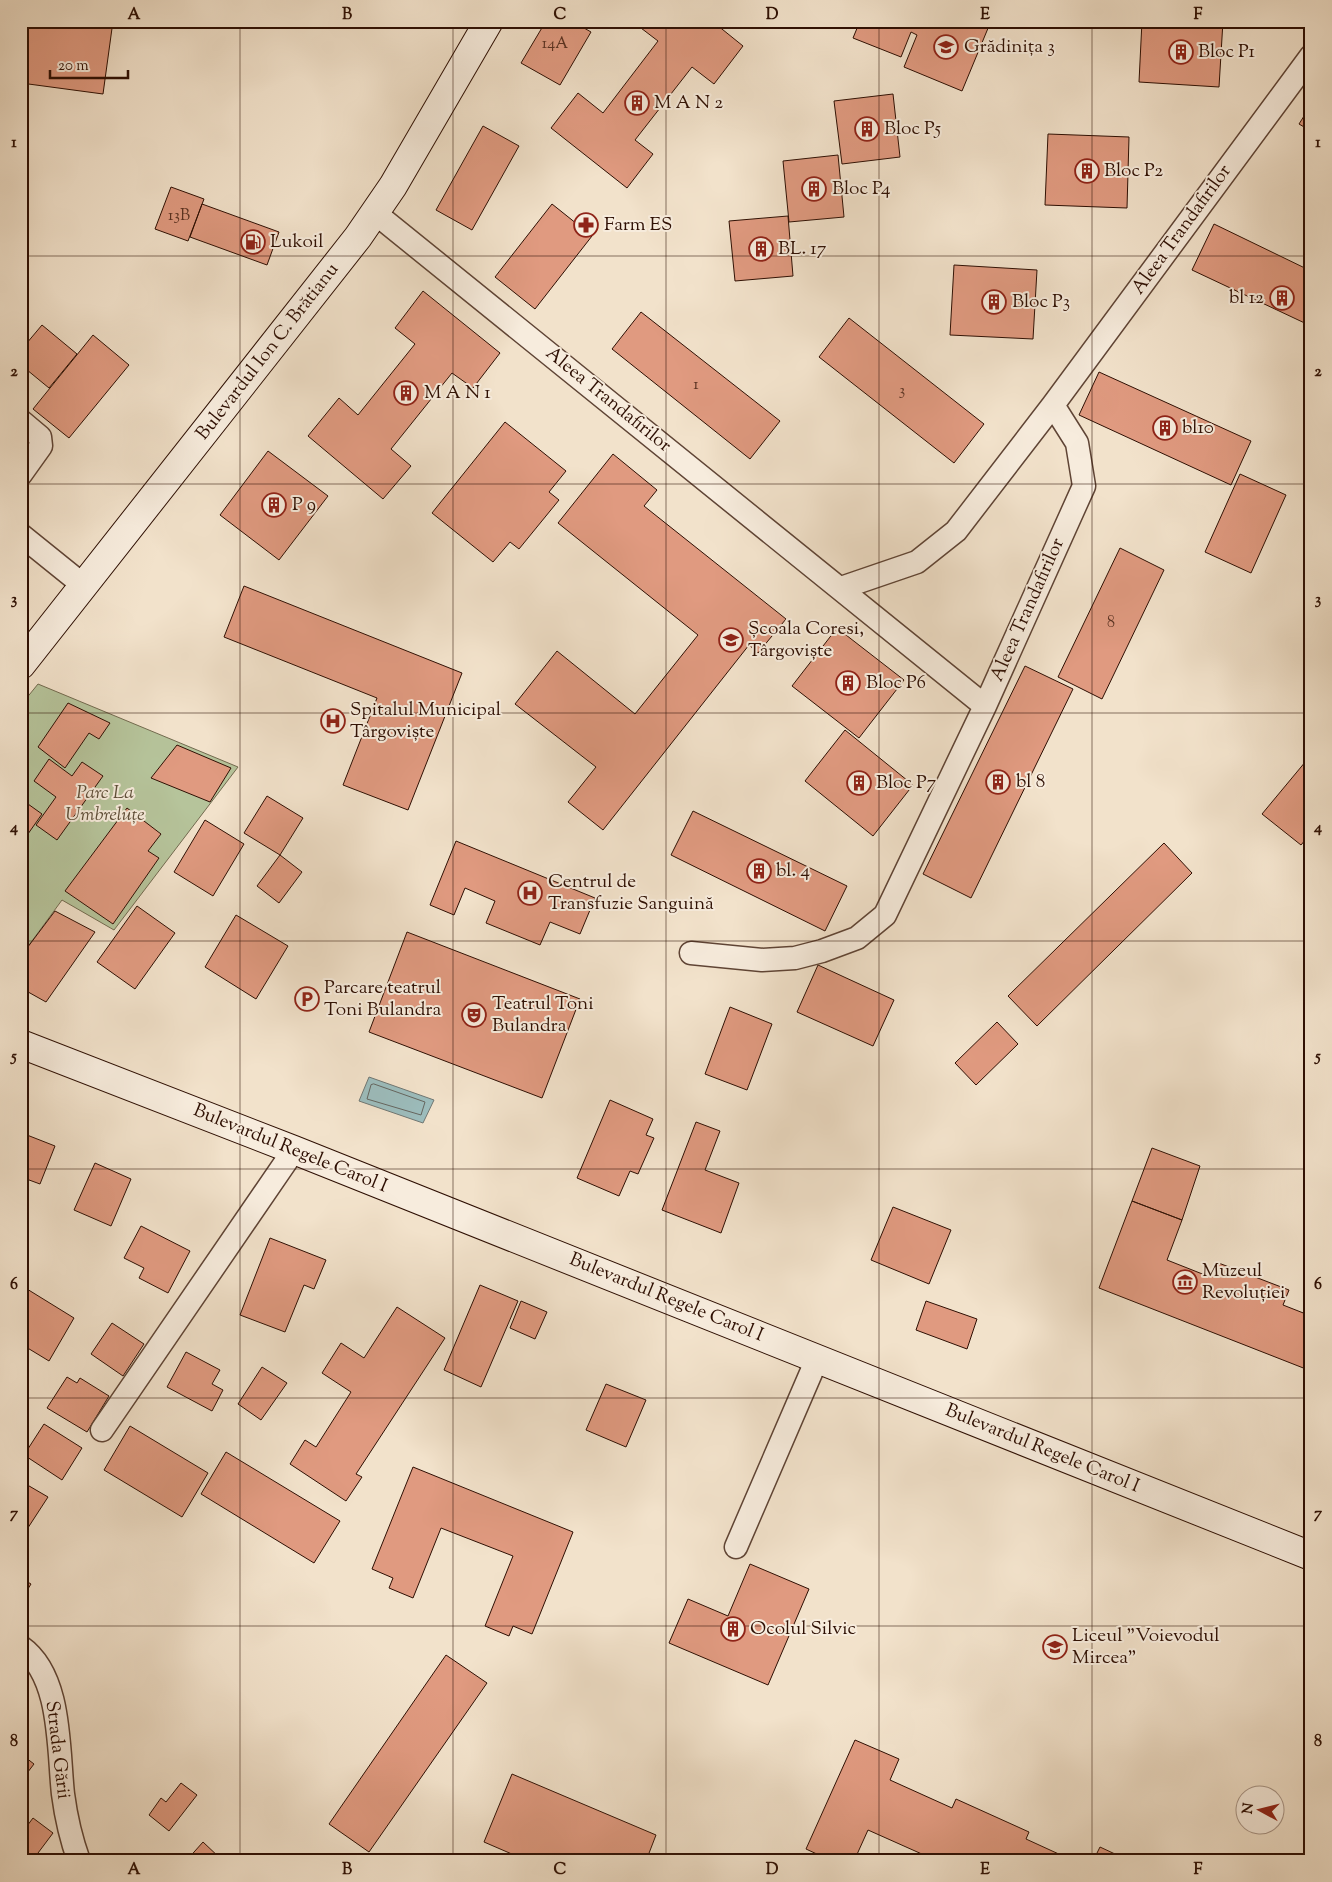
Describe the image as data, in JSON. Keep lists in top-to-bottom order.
{
  "streets": {
    "main road": ["Bulevardul Ion C. Brătianu", "Bulevardul Regele Carol I"],
    "street": ["Aleea Trandafirilor", "Strada Gării"]
  },
  "crossings": [
    ["Aleea Trandafirilor", "Bulevardul Ion C. Brătianu"]
  ],
  "parks": ["Parc La Umbreluțe"],
  "places": {
    "school or university": ["Grădinița 3", "Școala Coresi, Târgoviște", "Liceul \"Voievodul Mircea\""],
    "building": [
      "Bloc P1",
      "M A N 2",
      "Bloc P5",
      "Bloc P2",
      "Bloc P4",
      "BL. 17",
      "bl 12",
      "Bloc P3",
      "M A N 1",
      "bl10",
      "P 9",
      "Bloc P6",
      "bl 8",
      "Bloc P7",
      "bl. 4",
      "Ocolul Silvic"
    ],
    "pharmacy": ["Farm ES"],
    "fuel station": ["Lukoil"],
    "hospital": ["Spitalul Municipal Târgoviște", "Centrul de Transfuzie Sanguină"],
    "parking": ["Parcare teatrul Toni Bulandra"],
    "theatre": ["Teatrul Toni Bulandra"],
    "museum": ["Muzeul Revoluției"]
  },
  "house_numbers": [
    "14A",
    "13B",
    "1",
    "3",
    "8"
  ],
  "scale_bar": "20 m",
  "north": "left",
  "grid": {
    "columns": [
      "A",
      "B",
      "C",
      "D",
      "E",
      "F"
    ],
    "rows": [
      "1",
      "2",
      "3",
      "4",
      "5",
      "6",
      "7",
      "8"
    ]
  }
}
